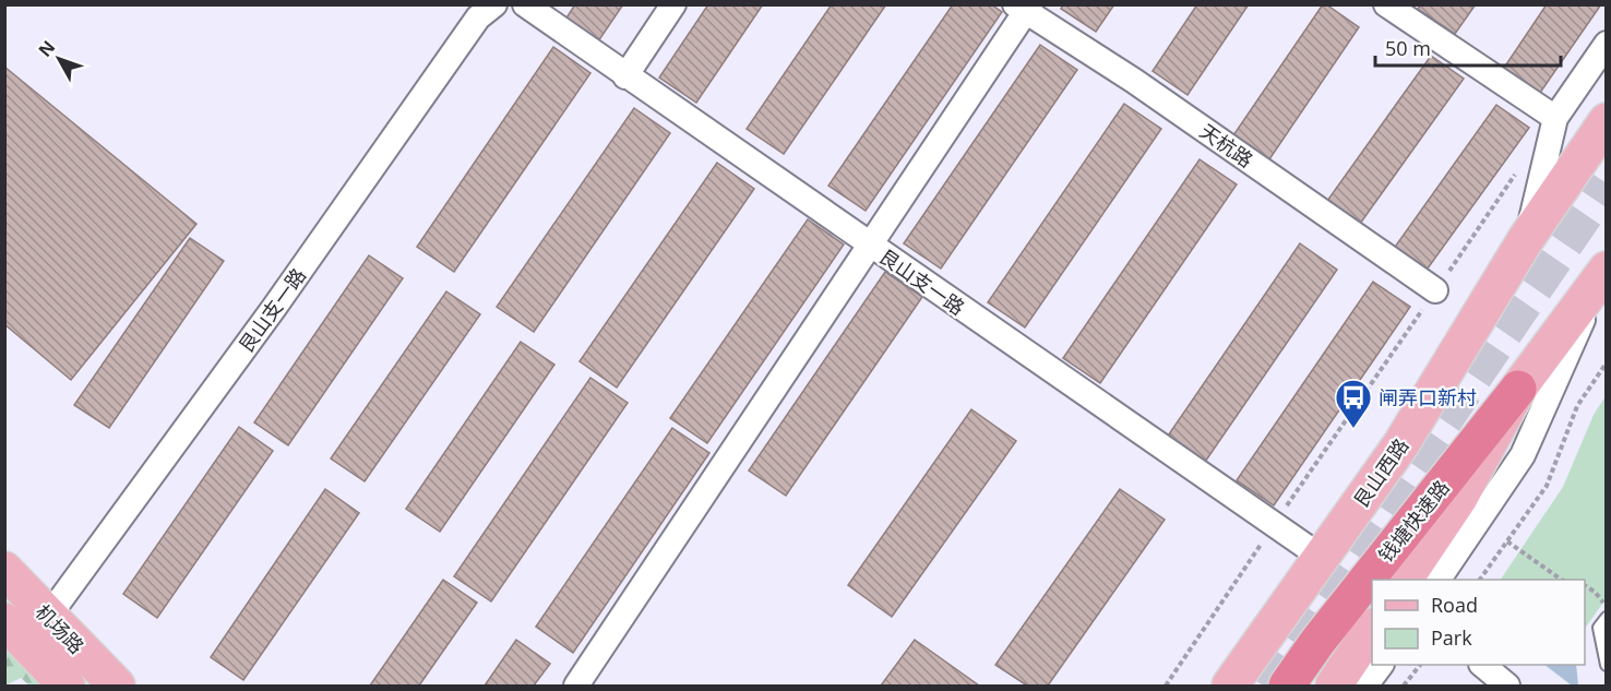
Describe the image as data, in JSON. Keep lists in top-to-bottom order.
{
  "streets": {
    "highway": ["钱塘快速路"],
    "main road": ["艮山西路", "机场路"],
    "street": ["天杭路", "艮山支一路"]
  },
  "crossings": [
    ["艮山支一路", "艮山西路"],
    ["艮山支一路", "机场路"]
  ],
  "places": {
    "bus stop": ["闸弄口新村"]
  },
  "legend": ["Road", "Park"],
  "scale_bar": "50 m",
  "north": "top left"
}
